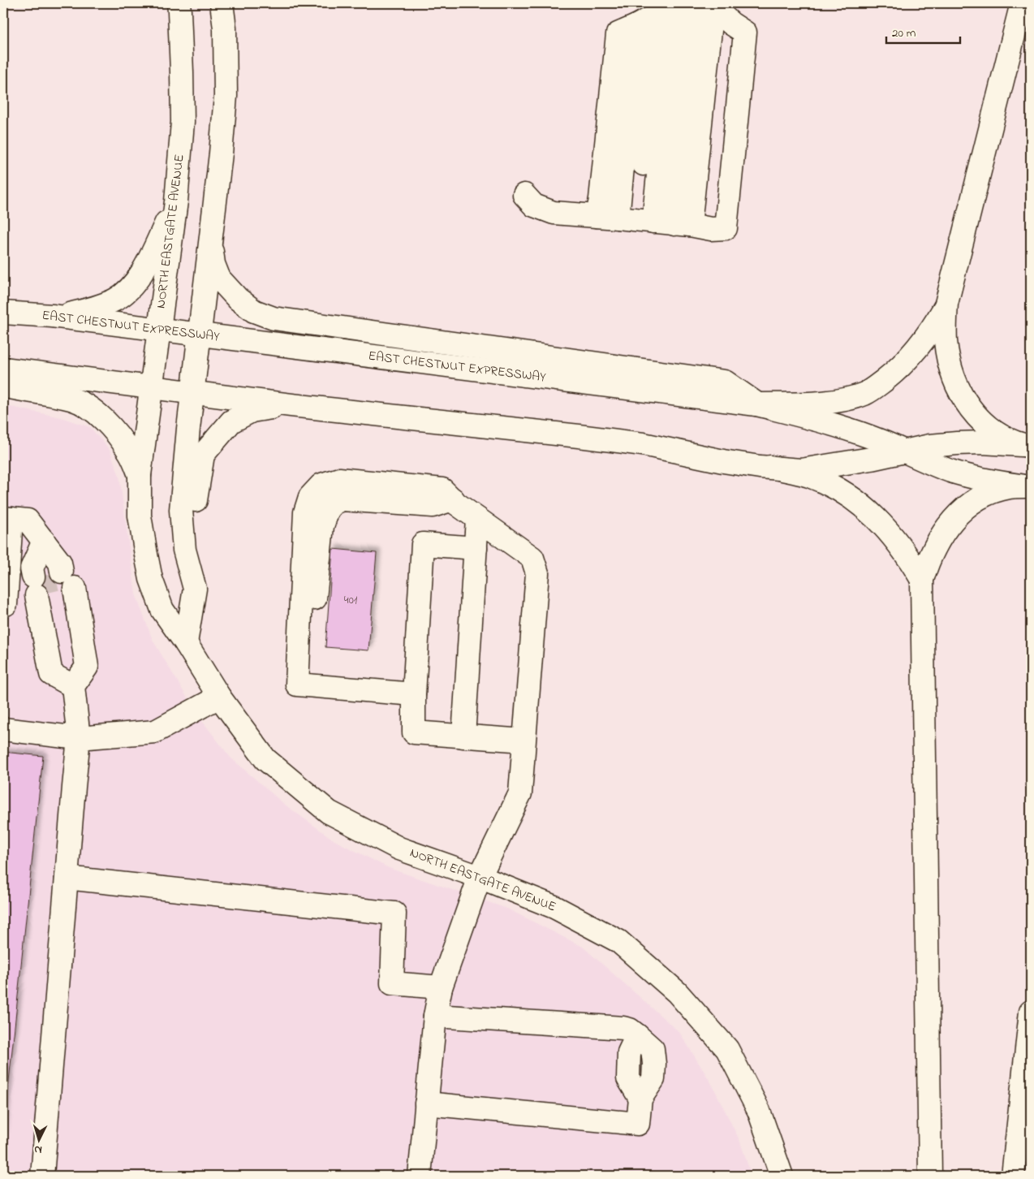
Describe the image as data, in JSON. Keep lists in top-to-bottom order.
{
  "streets": {
    "main road": ["NORTH EASTGATE AVENUE", "EAST CHESTNUT EXPRESSWAY"]
  },
  "crossings": [
    ["NORTH EASTGATE AVENUE", "EAST CHESTNUT EXPRESSWAY"]
  ],
  "house_numbers": ["401"],
  "scale_bar": "20 m",
  "north": "bottom"
}
